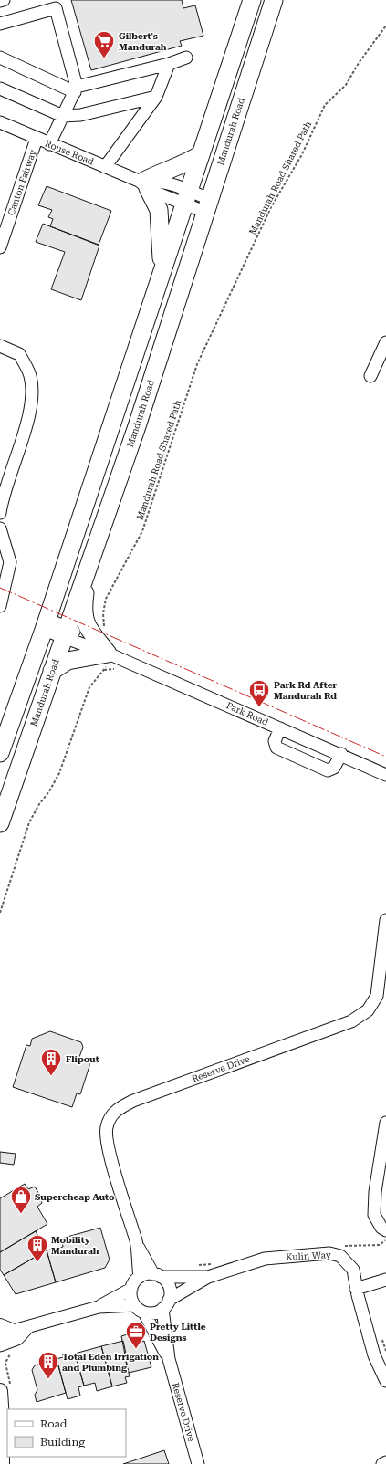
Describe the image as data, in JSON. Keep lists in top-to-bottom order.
{
  "streets": {
    "highway": ["Mandurah Road"],
    "street": [
      "Rouse Road",
      "Canton Fairway",
      "Park Road",
      "Reserve Drive",
      "Kulin Way"
    ],
    "path": ["Mandurah Road Shared Path"]
  },
  "crossings": [
    ["Mandurah Road", "Rouse Road"],
    ["Mandurah Road", "Park Road"],
    ["Rouse Road", "Canton Fairway"],
    ["Reserve Drive", "Kulin Way"]
  ],
  "places": {
    "supermarket": ["Gilbert's Mandurah"],
    "bus stop": ["Park Rd After Mandurah Rd"],
    "building": ["Flipout", "Mobility Mandurah", "Total Eden Irrigation and Plumbing"],
    "shop": ["Supercheap Auto"],
    "office": ["Pretty Little Designs"]
  },
  "legend": ["Road", "Building"]
}
